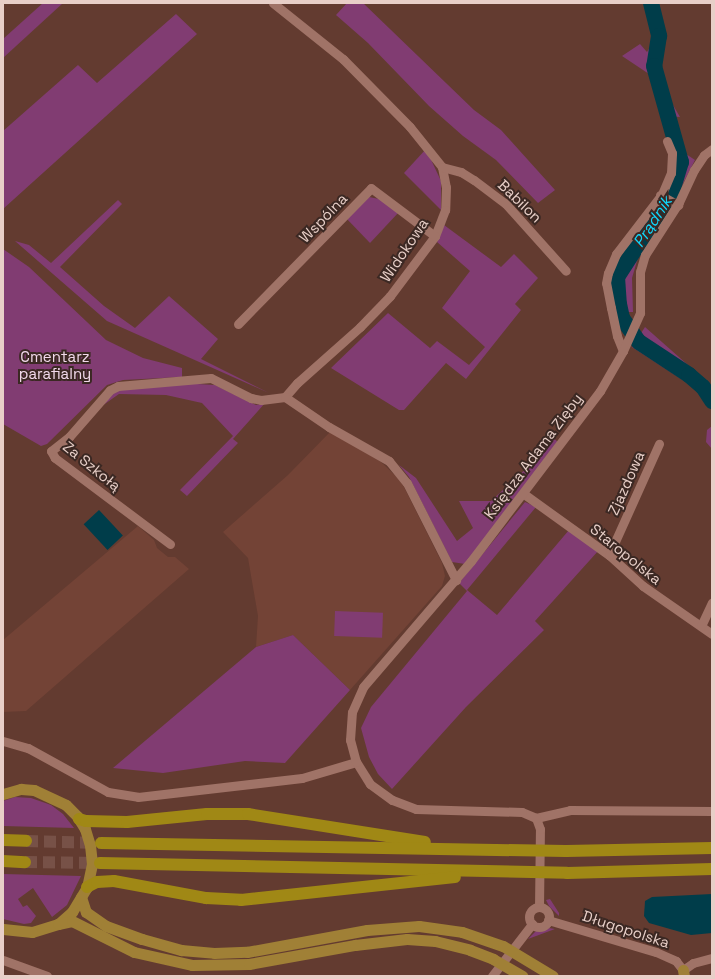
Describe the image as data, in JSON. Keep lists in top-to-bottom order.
{
  "streets": {
    "street": [
      "Babilon",
      "Wspólna",
      "Widokowa",
      "Księdza Adama Zięby",
      "Za Szkołą",
      "Zjazdowa",
      "Staropolska",
      "Długopolska"
    ]
  },
  "crossings": [
    ["Babilon", "Widokowa"],
    ["Wspólna", "Widokowa"],
    ["Widokowa", "Za Szkołą"],
    ["Księdza Adama Zięby", "Staropolska"],
    ["Zjazdowa", "Staropolska"]
  ],
  "water": ["Prądnik"],
  "parks": ["Cmentarz parafialny"]
}
